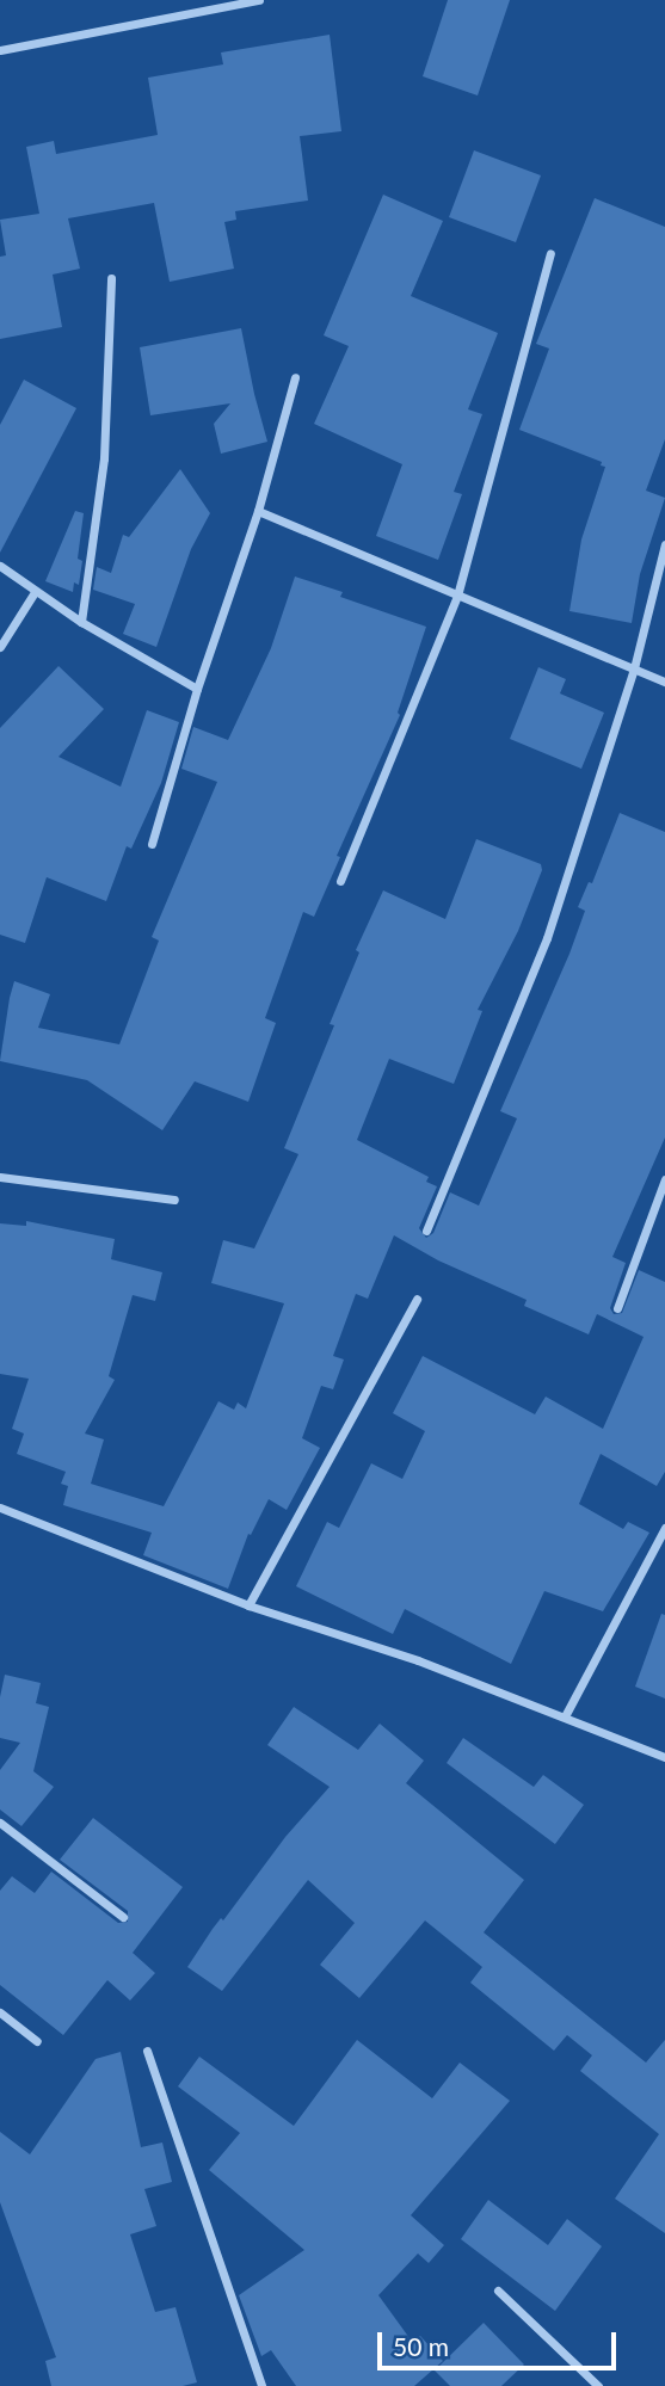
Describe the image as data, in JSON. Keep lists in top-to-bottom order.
{
  "scale_bar": "50 m"
}
